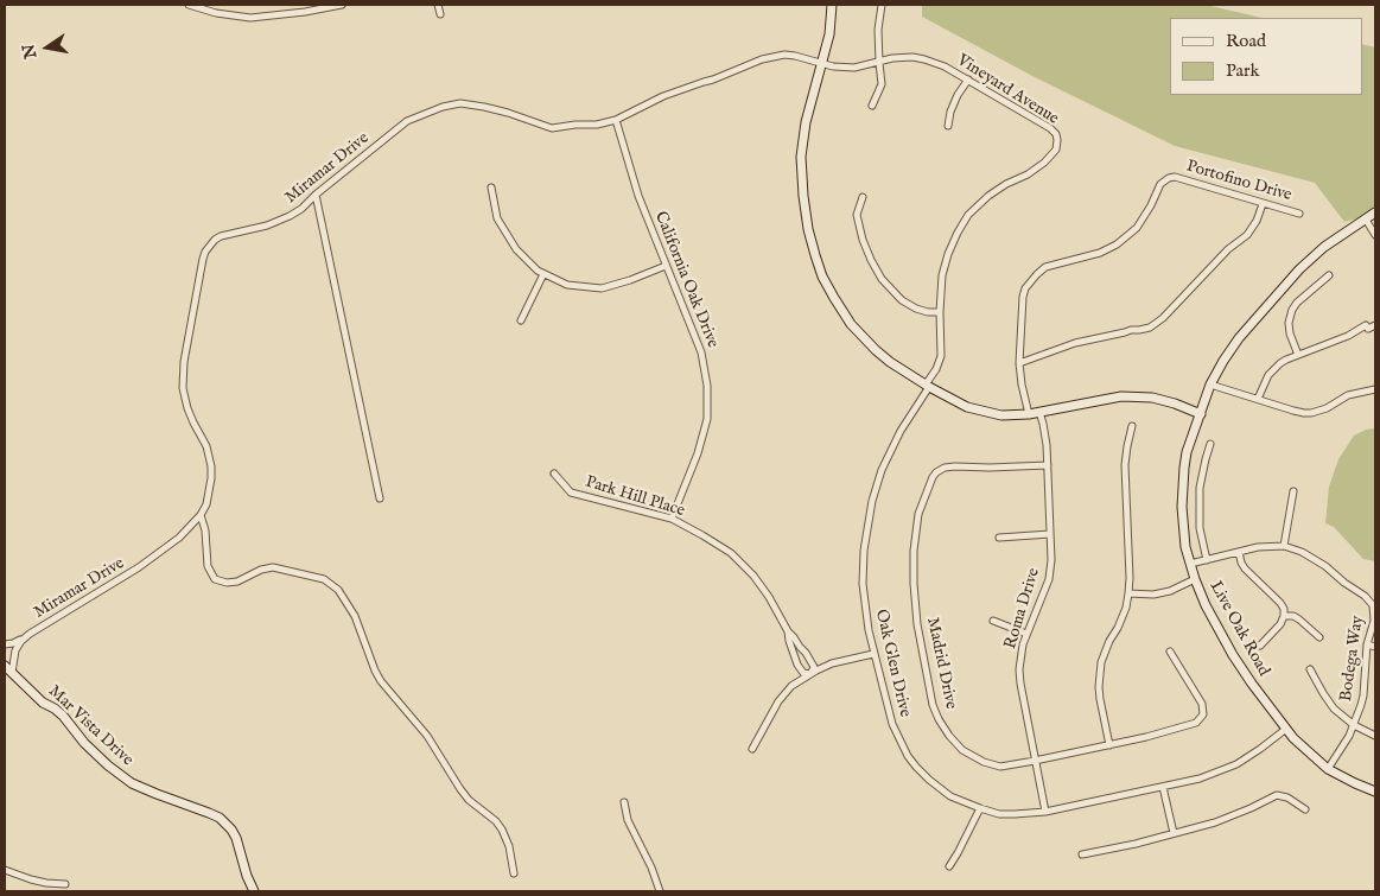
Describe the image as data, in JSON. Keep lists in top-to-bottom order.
{
  "streets": {
    "street": [
      "Vineyard Avenue",
      "Miramar Drive",
      "Portofino Drive",
      "California Oak Drive",
      "Park Hill Place",
      "Roma Drive",
      "Live Oak Road",
      "Bodega Way",
      "Oak Glen Drive",
      "Madrid Drive",
      "Mar Vista Drive"
    ]
  },
  "crossings": [
    ["Vineyard Avenue", "Miramar Drive"],
    ["Vineyard Avenue", "Oak Glen Drive"],
    ["Miramar Drive", "California Oak Drive"],
    ["Miramar Drive", "Mar Vista Drive"],
    ["California Oak Drive", "Park Hill Place"],
    ["Roma Drive", "Oak Glen Drive"],
    ["Roma Drive", "Madrid Drive"],
    ["Live Oak Road", "Bodega Way"],
    ["Live Oak Road", "Oak Glen Drive"]
  ],
  "legend": ["Road", "Park"],
  "north": "left"
}
